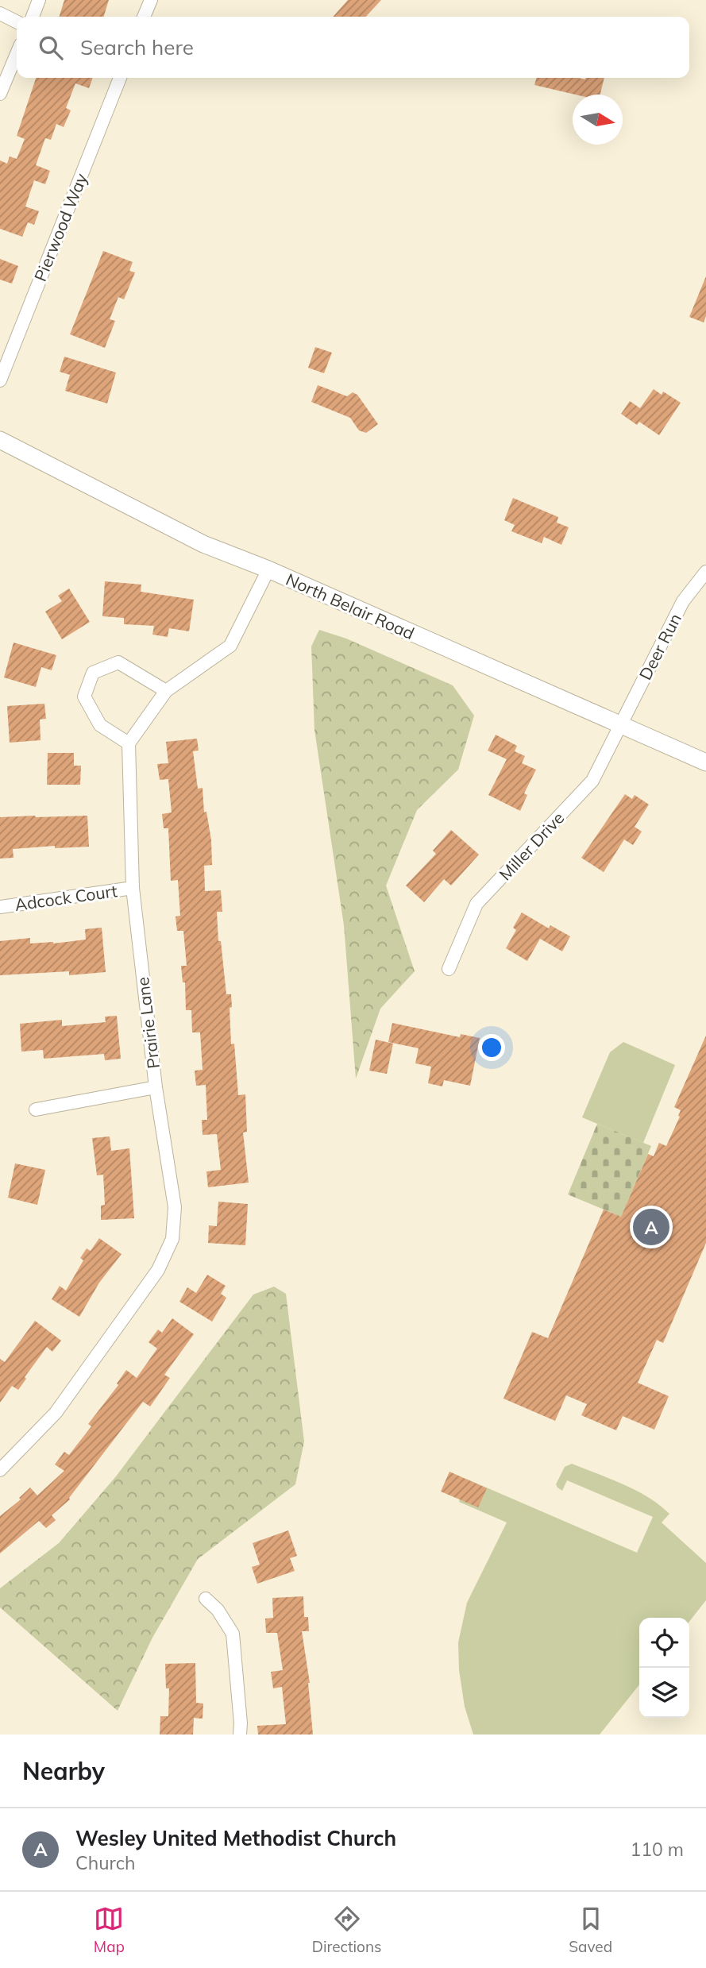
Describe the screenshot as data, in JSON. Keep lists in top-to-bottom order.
{
  "streets": {
    "street": [
      "Pierwood Way",
      "North Belair Road",
      "Deer Run",
      "Miller Drive",
      "Adcock Court",
      "Prairie Lane"
    ]
  },
  "crossings": [
    ["North Belair Road", "Deer Run"],
    ["North Belair Road", "Miller Drive"],
    ["Deer Run", "Miller Drive"],
    ["Adcock Court", "Prairie Lane"]
  ],
  "north": "right",
  "page": {
    "search": "Search here",
    "pins": "A",
    "heading": "Nearby",
    "list": [
      {
        "mark": "A",
        "name": "Wesley United Methodist Church",
        "note": "Church",
        "value": "110 m"
      }
    ],
    "nav": ["Map", "Directions", "Saved"]
  }
}
